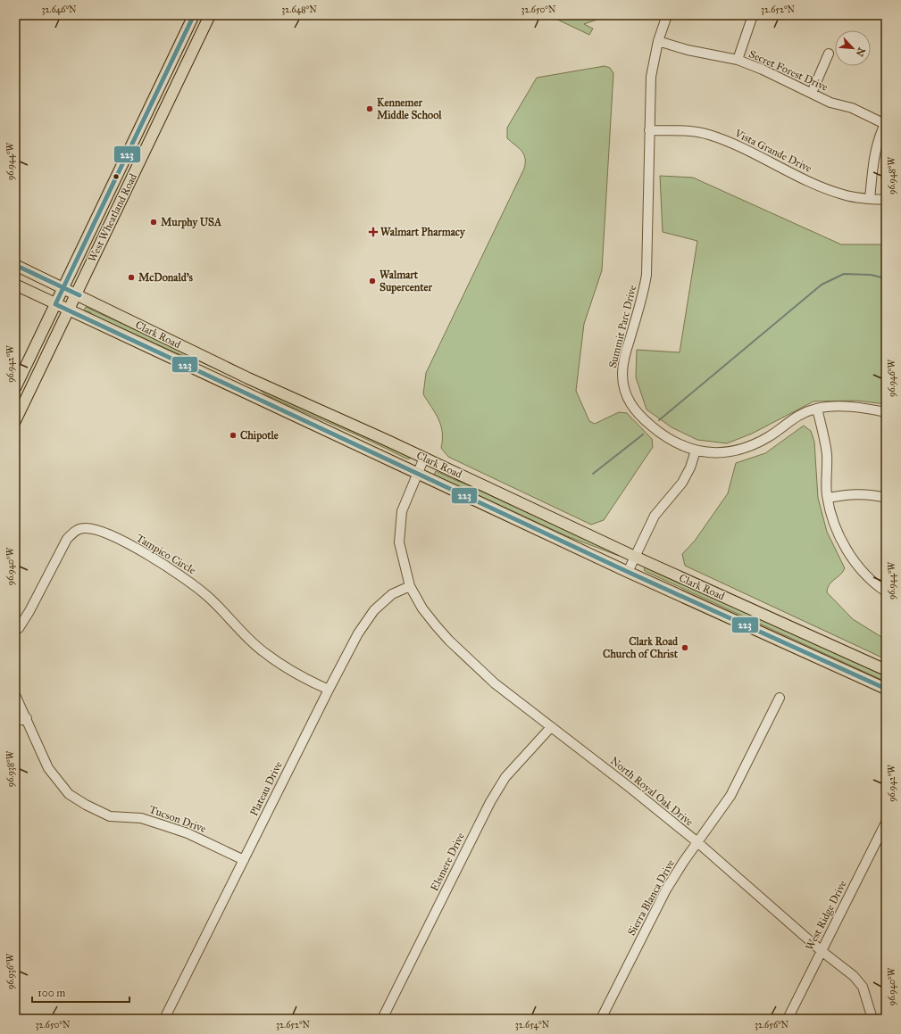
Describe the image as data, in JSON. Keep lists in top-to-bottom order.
{
  "streets": {
    "main road": ["West Wheatland Road", "Clark Road"],
    "street": [
      "Secret Forest Drive",
      "Vista Grande Drive",
      "Summit Parc Drive",
      "Tampico Circle",
      "Plateau Drive",
      "North Royal Oak Drive",
      "Tucson Drive",
      "Elsmere Drive",
      "Sierra Blanca Drive",
      "West Ridge Drive"
    ]
  },
  "crossings": [
    ["Secret Forest Drive", "Summit Parc Drive"],
    ["Vista Grande Drive", "Summit Parc Drive"],
    ["West Wheatland Road", "Clark Road"],
    ["Clark Road", "North Royal Oak Drive"],
    ["Tampico Circle", "Plateau Drive"],
    ["Plateau Drive", "North Royal Oak Drive"],
    ["Plateau Drive", "Tucson Drive"],
    ["North Royal Oak Drive", "Elsmere Drive"],
    ["North Royal Oak Drive", "Sierra Blanca Drive"],
    ["North Royal Oak Drive", "West Ridge Drive"]
  ],
  "places": {
    "other": [
      "Kennemer Middle School",
      "Murphy USA",
      "McDonald's",
      "Walmart Supercenter",
      "Chipotle",
      "Clark Road Church of Christ"
    ],
    "health": ["Walmart Pharmacy"]
  },
  "lines": ["transit line 223"],
  "scale_bar": "100 m",
  "north": "bottom right",
  "coordinates": [
    "32.646°N",
    "32.648°N",
    "32.650°N",
    "32.652°N",
    "96.944°W",
    "96.948°W",
    "96.942°W",
    "96.946°W",
    "96.940°W",
    "96.938°W",
    "96.936°W",
    "32.654°N",
    "32.656°N"
  ]
}
